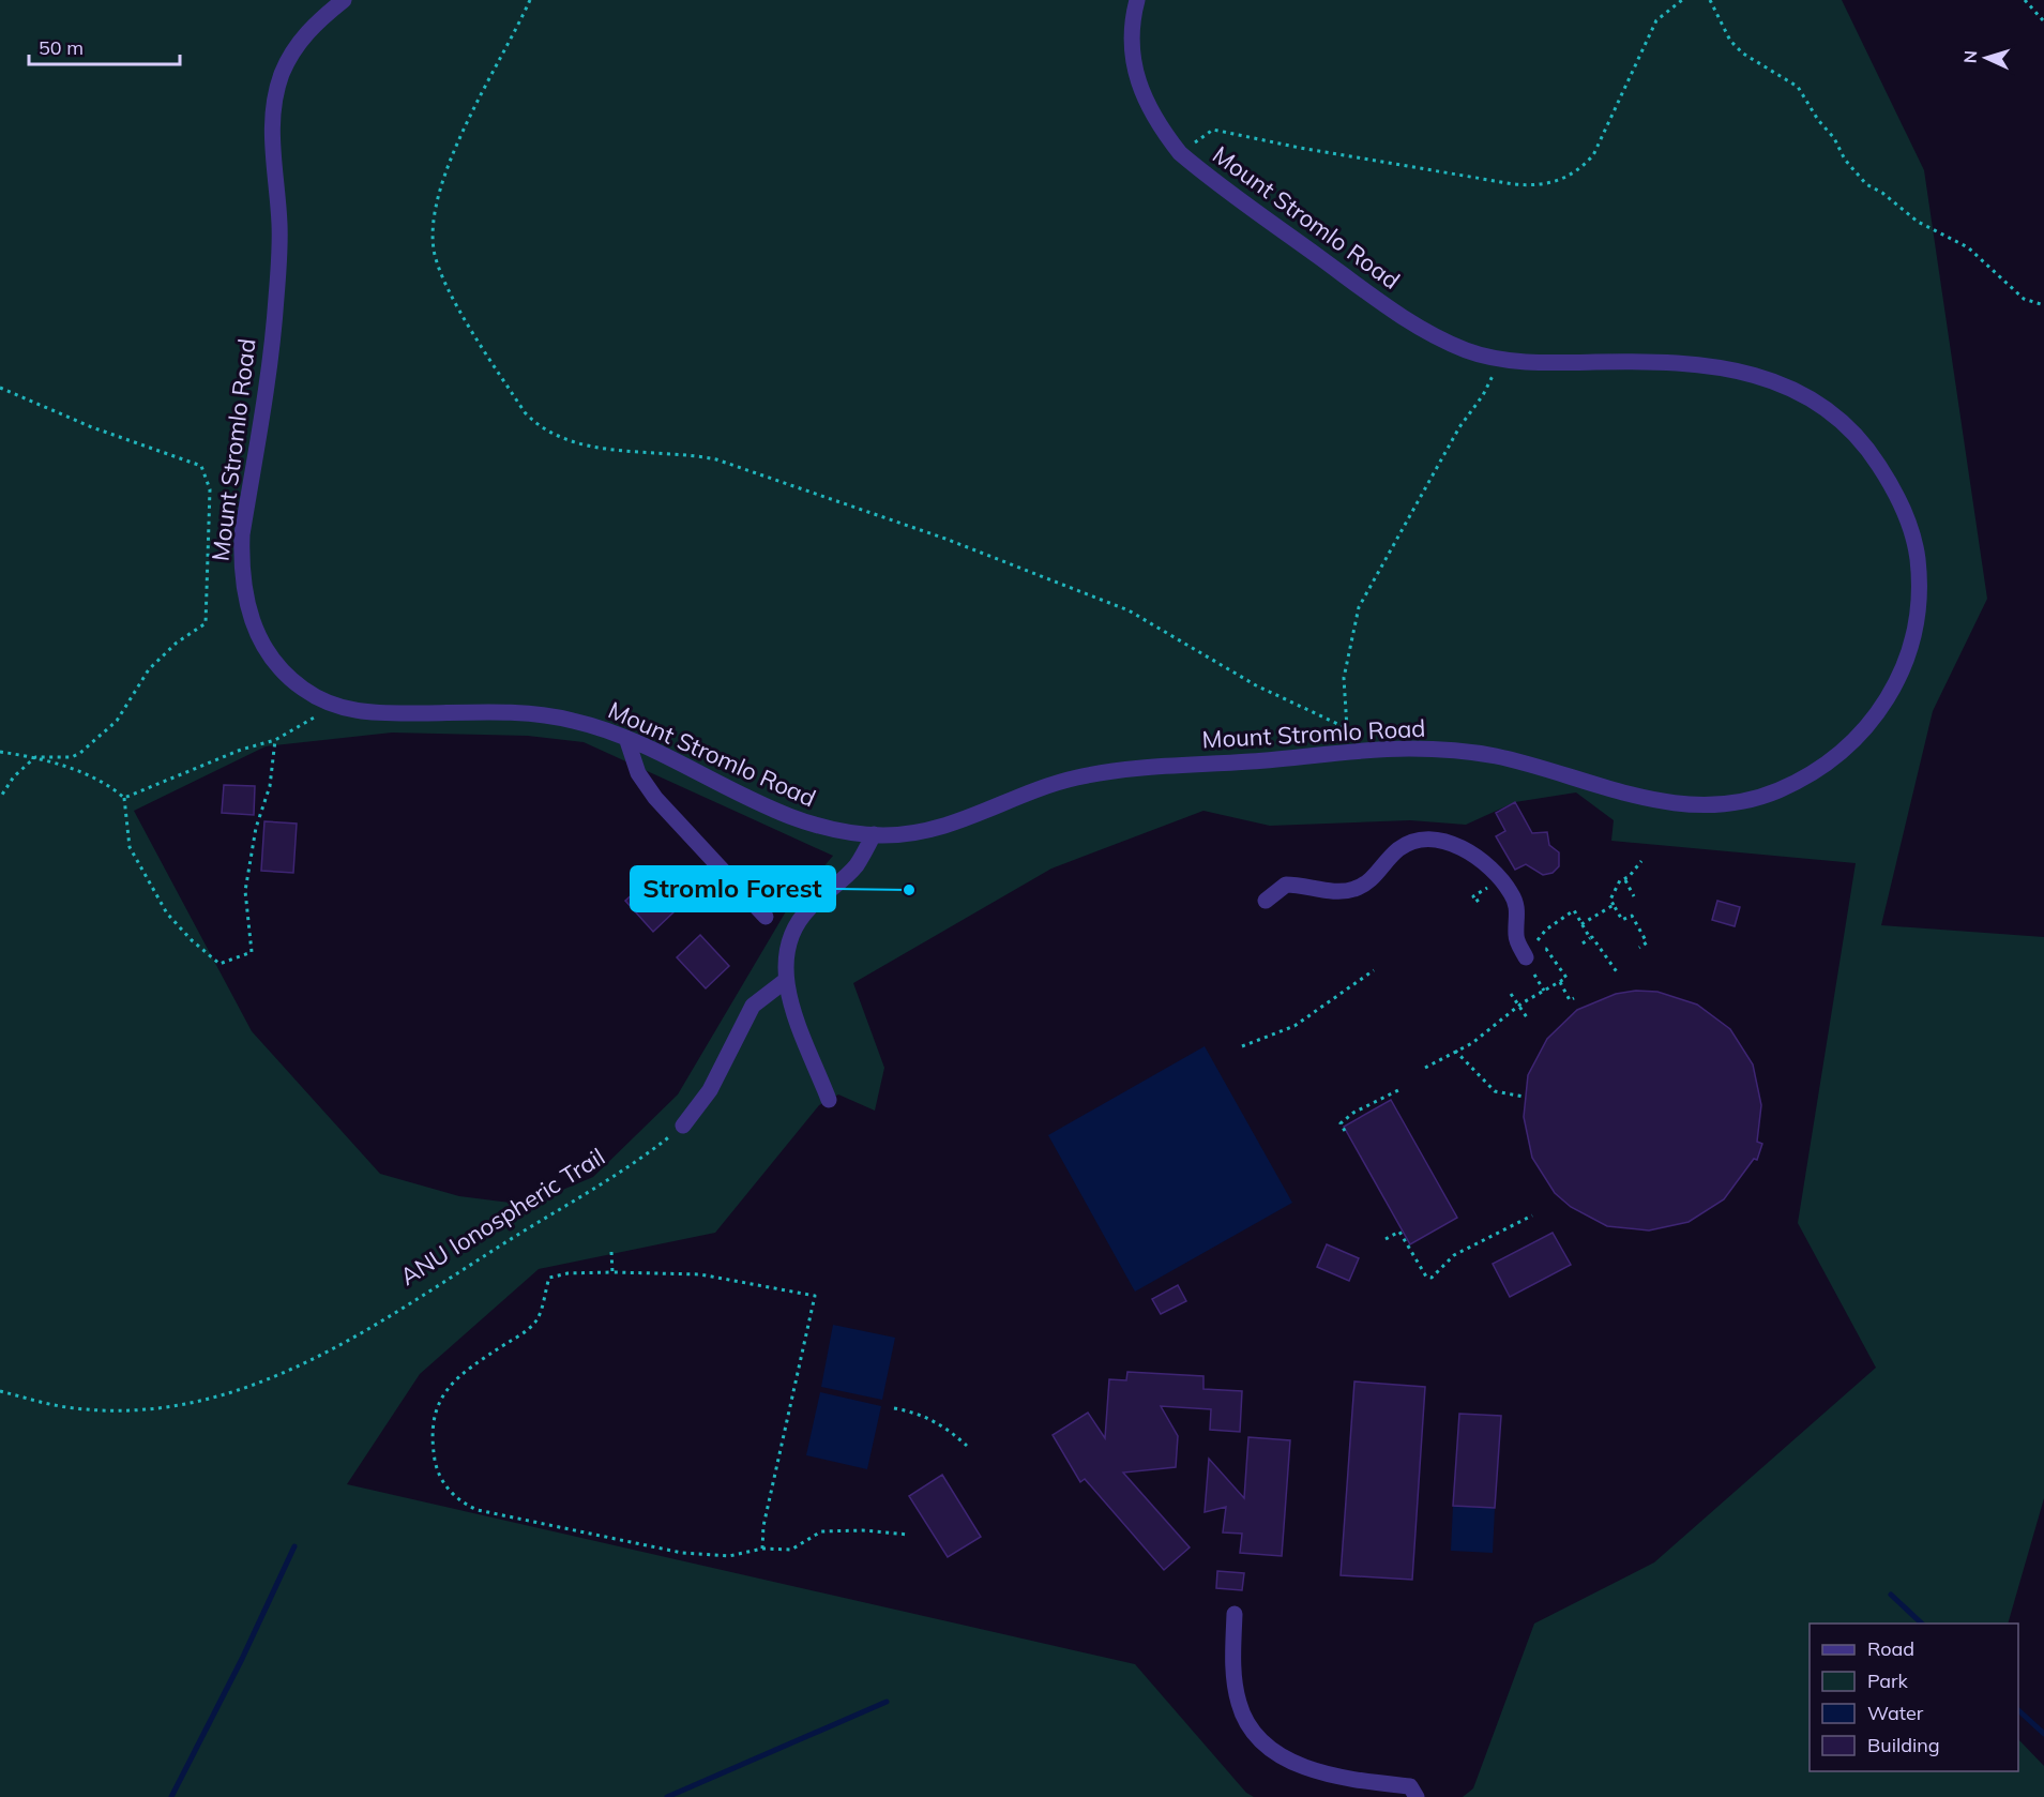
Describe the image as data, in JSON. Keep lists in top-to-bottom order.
{
  "streets": {
    "street": ["Mount Stromlo Road"],
    "path": ["ANU Ionospheric Trail"]
  },
  "places": ["Stromlo Forest"],
  "legend": [
    "Road",
    "Park",
    "Water",
    "Building"
  ],
  "scale_bar": "50 m",
  "north": "left"
}
